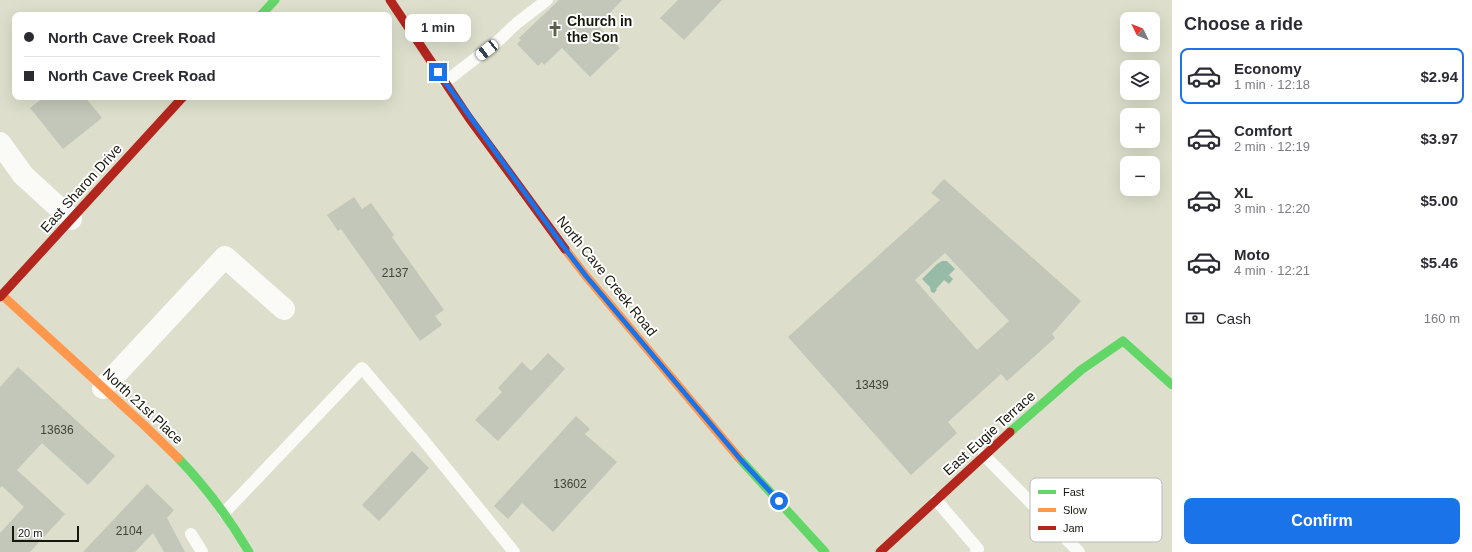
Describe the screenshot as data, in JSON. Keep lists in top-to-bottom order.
{
  "streets": {
    "street": [
      "East Sharon Drive",
      "North Cave Creek Road",
      "North 21st Place",
      "East Eugie Terrace"
    ]
  },
  "crossings": [
    ["East Sharon Drive", "North 21st Place"]
  ],
  "places": {
    "church": ["Church in the Son"]
  },
  "house_numbers": [
    "2137",
    "13439",
    "13636",
    "13602",
    "2104"
  ],
  "legend": ["Fast", "Slow", "Jam"],
  "scale_bar": "20 m",
  "north": "top left",
  "page": {
    "heading": "Choose a ride",
    "map_buttons": ["+", "−"],
    "banner": ["North Cave Creek Road", "North Cave Creek Road"],
    "bubble": "1 min",
    "list": [
      {
        "name": "Economy",
        "note": "1 min · 12:18",
        "value": "$2.94"
      },
      {
        "name": "Comfort",
        "note": "2 min · 12:19",
        "value": "$3.97"
      },
      {
        "name": "XL",
        "note": "3 min · 12:20",
        "value": "$5.00"
      },
      {
        "name": "Moto",
        "note": "4 min · 12:21",
        "value": "$5.46"
      }
    ],
    "pay": ["Cash", "160 m"],
    "buttons": "Confirm",
    "scale": "20 m"
  }
}
